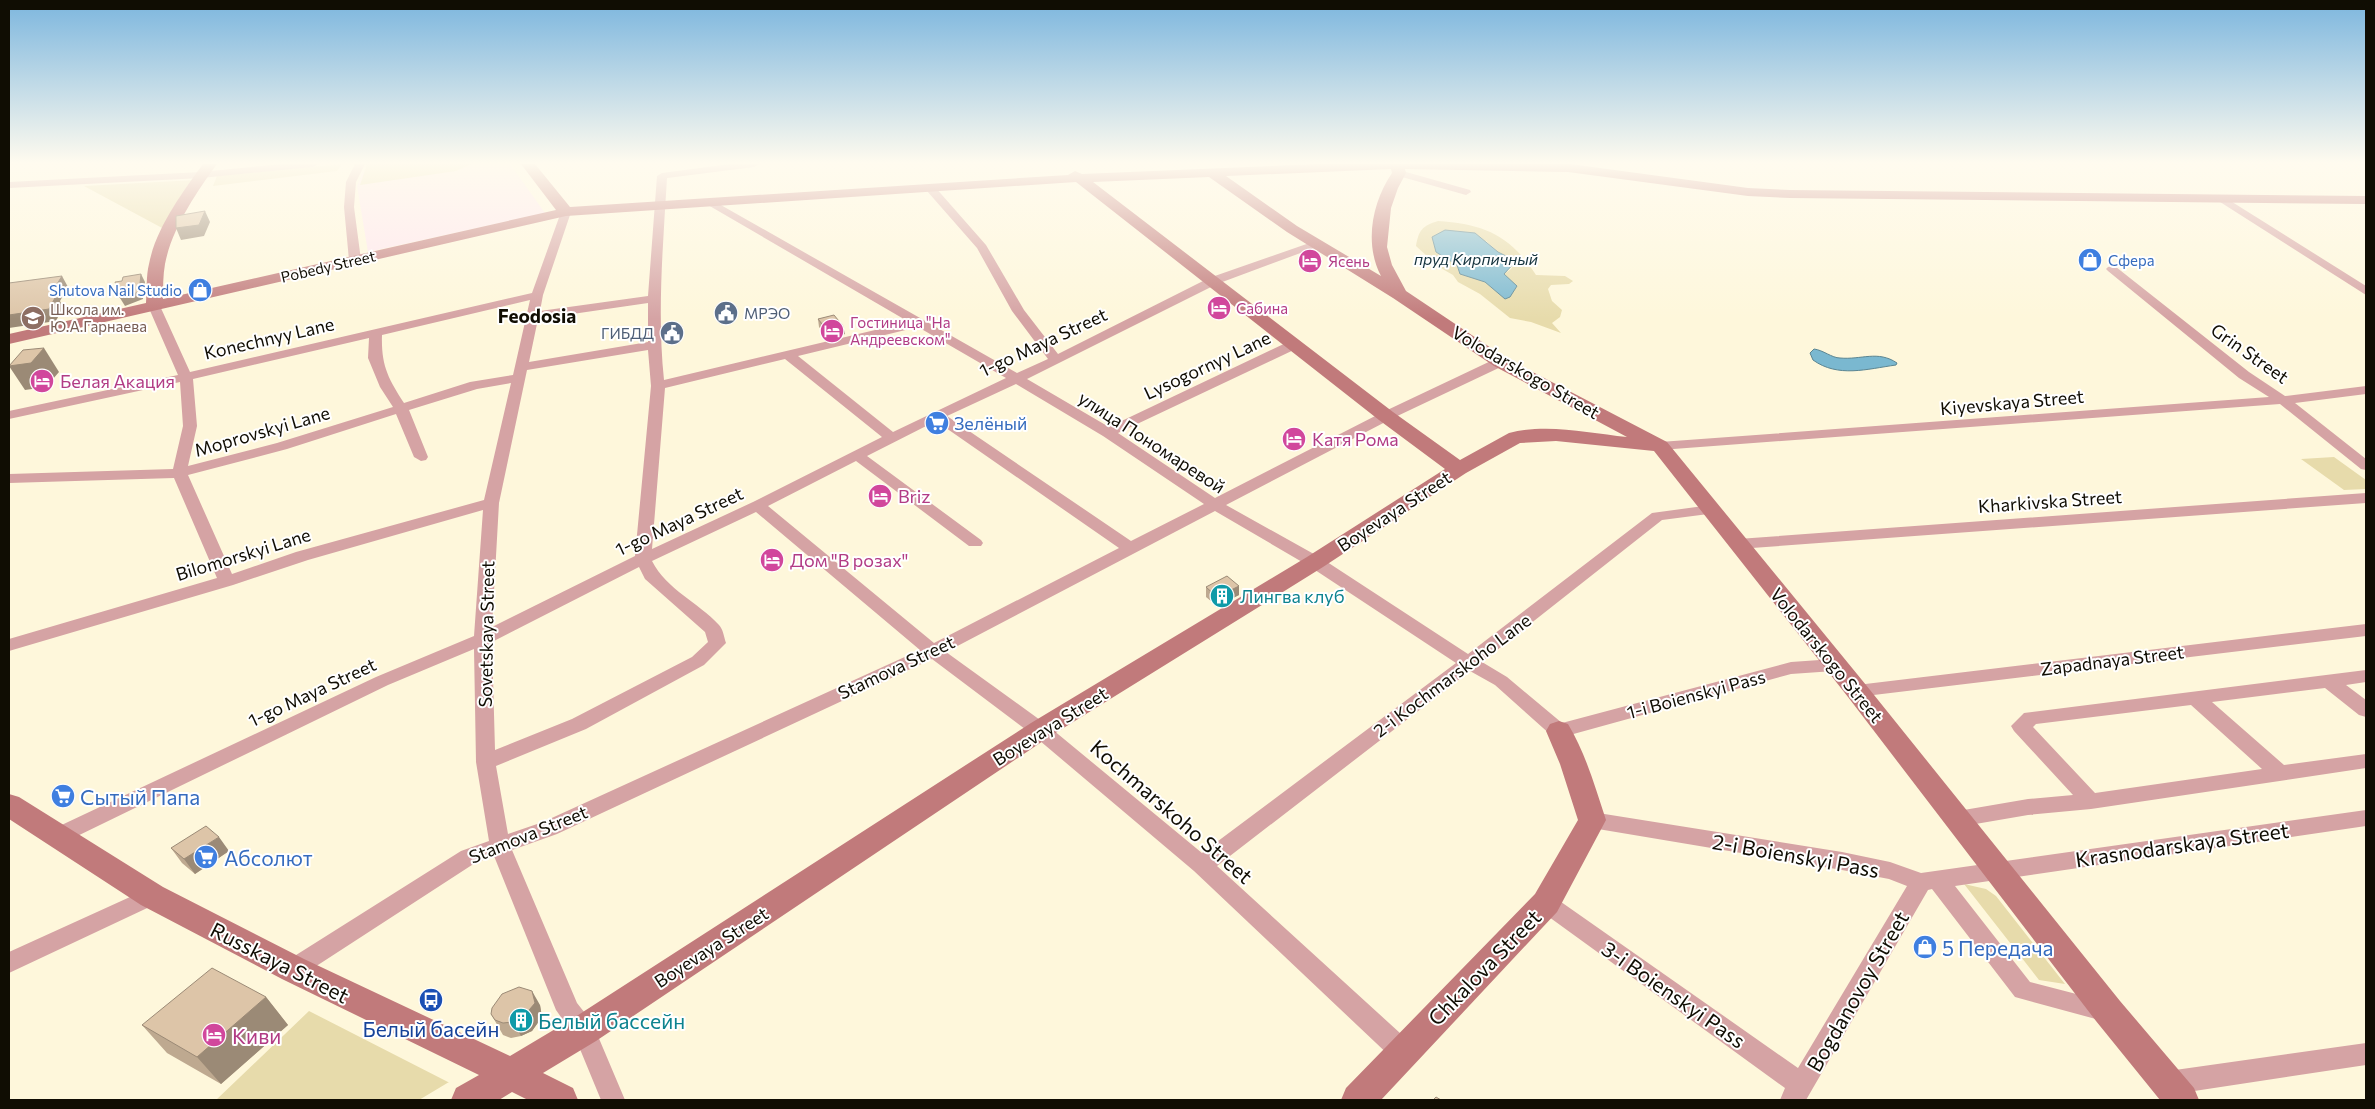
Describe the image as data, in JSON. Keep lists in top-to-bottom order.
{
  "streets": {
    "main road": [
      "Pobedy Street",
      "Volodarskogo Street",
      "Boyevaya Street",
      "Russkaya Street",
      "Chkalova Street"
    ],
    "street": [
      "Konechnyy Lane",
      "1-go Maya Street",
      "Grin Street",
      "Lysogornyy Lane",
      "Kiyevskaya Street",
      "Moprovskyi Lane",
      "улица Пономаревой",
      "Kharkivska Street",
      "Bilomorskyi Lane",
      "Sovetskaya Street",
      "Zapadnaya Street",
      "Stamova Street",
      "2-i Kochmarskoho Lane",
      "1-i Boienskyi Pass",
      "Kochmarskoho Street",
      "Krasnodarskaya Street",
      "2-i Boienskyi Pass",
      "Bogdanovoy Street",
      "3-i Boienskyi Pass"
    ]
  },
  "crossings": [
    ["Konechnyy Lane", "Sovetskaya Street"],
    ["1-go Maya Street", "Volodarskogo Street"],
    ["1-go Maya Street", "улица Пономаревой"],
    ["1-go Maya Street", "Sovetskaya Street"],
    ["1-go Maya Street", "Kochmarskoho Street"],
    ["1-go Maya Street", "Russkaya Street"],
    ["Grin Street", "Kiyevskaya Street"],
    ["Lysogornyy Lane", "улица Пономаревой"],
    ["Volodarskogo Street", "Kiyevskaya Street"],
    ["Volodarskogo Street", "Kharkivska Street"],
    ["Volodarskogo Street", "Boyevaya Street"],
    ["Volodarskogo Street", "Zapadnaya Street"],
    ["Volodarskogo Street", "Stamova Street"],
    ["Volodarskogo Street", "2-i Kochmarskoho Lane"],
    ["Volodarskogo Street", "1-i Boienskyi Pass"],
    ["Volodarskogo Street", "Krasnodarskaya Street"],
    ["Volodarskogo Street", "2-i Boienskyi Pass"],
    ["Kiyevskaya Street", "Boyevaya Street"],
    ["Moprovskyi Lane", "Sovetskaya Street"],
    ["улица Пономаревой", "Boyevaya Street"],
    ["улица Пономаревой", "Stamova Street"],
    ["улица Пономаревой", "2-i Kochmarskoho Lane"],
    ["улица Пономаревой", "1-i Boienskyi Pass"],
    ["Boyevaya Street", "Sovetskaya Street"],
    ["Boyevaya Street", "Kochmarskoho Street"],
    ["Boyevaya Street", "Russkaya Street"],
    ["Bilomorskyi Lane", "Sovetskaya Street"],
    ["Sovetskaya Street", "Stamova Street"],
    ["Stamova Street", "Kochmarskoho Street"],
    ["Stamova Street", "Russkaya Street"],
    ["2-i Kochmarskoho Lane", "Kochmarskoho Street"],
    ["Kochmarskoho Street", "Chkalova Street"],
    ["Krasnodarskaya Street", "2-i Boienskyi Pass"],
    ["2-i Boienskyi Pass", "Chkalova Street"],
    ["2-i Boienskyi Pass", "Bogdanovoy Street"],
    ["Chkalova Street", "3-i Boienskyi Pass"],
    ["Bogdanovoy Street", "3-i Boienskyi Pass"]
  ],
  "districts": ["Feodosia"],
  "water": ["пруд Кирпичный"],
  "places": {
    "shop": ["Сфера", "Shutova Nail Studio", "5 Передача"],
    "hotel": [
      "Ясень",
      "Сабина",
      "Гостиница \"На Андреевском\"",
      "Белая Акация",
      "Катя Рома",
      "Briz",
      "Дом \"В розах\"",
      "Киви"
    ],
    "public building": ["МРЭО", "ГИБДД"],
    "school or university": ["Школа им. Ю.А.Гарнаева"],
    "supermarket": ["Зелёный", "Сытый Папа", "Абсолют"],
    "building": ["Лингва клуб", "Белый баcсейн"],
    "bus stop": ["Белый басейн"]
  }
}
